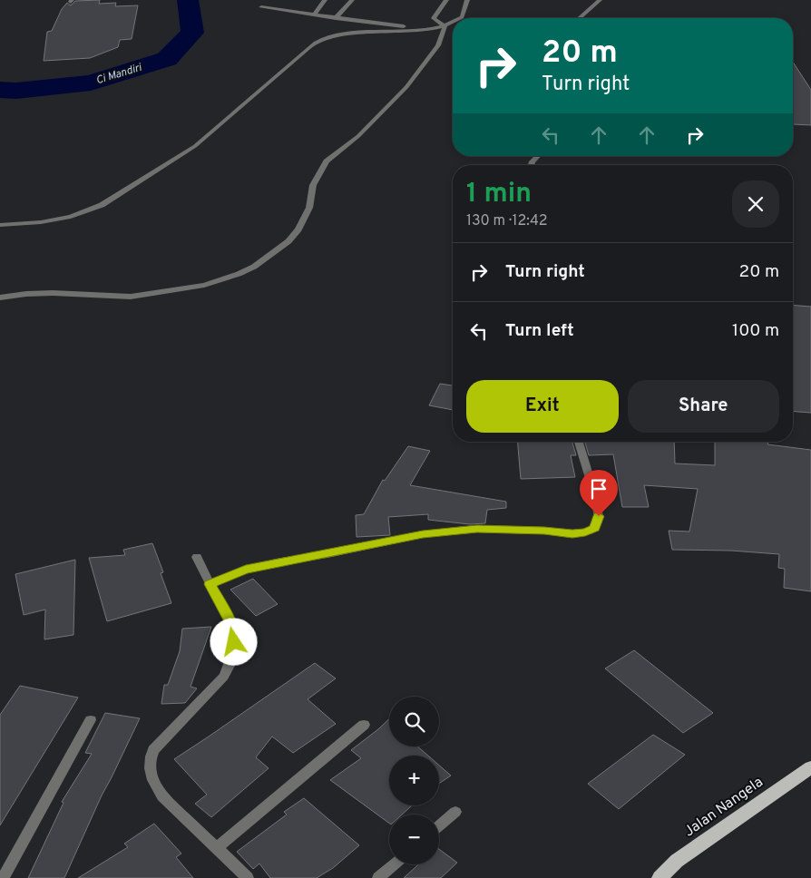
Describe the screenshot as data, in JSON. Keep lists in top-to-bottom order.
{
  "streets": {
    "main road": ["Jalan Nangela"]
  },
  "water": ["Ci Mandiri"],
  "page": {
    "turn": ["20 m", "Turn right"],
    "heading": ["1 min", "130 m · 12:42"],
    "list": [
      {
        "name": "Turn right",
        "value": "20 m"
      },
      {
        "name": "Turn left",
        "value": "100 m"
      }
    ],
    "buttons": ["Exit", "Share"],
    "map_buttons": ["+", "−"]
  }
}
